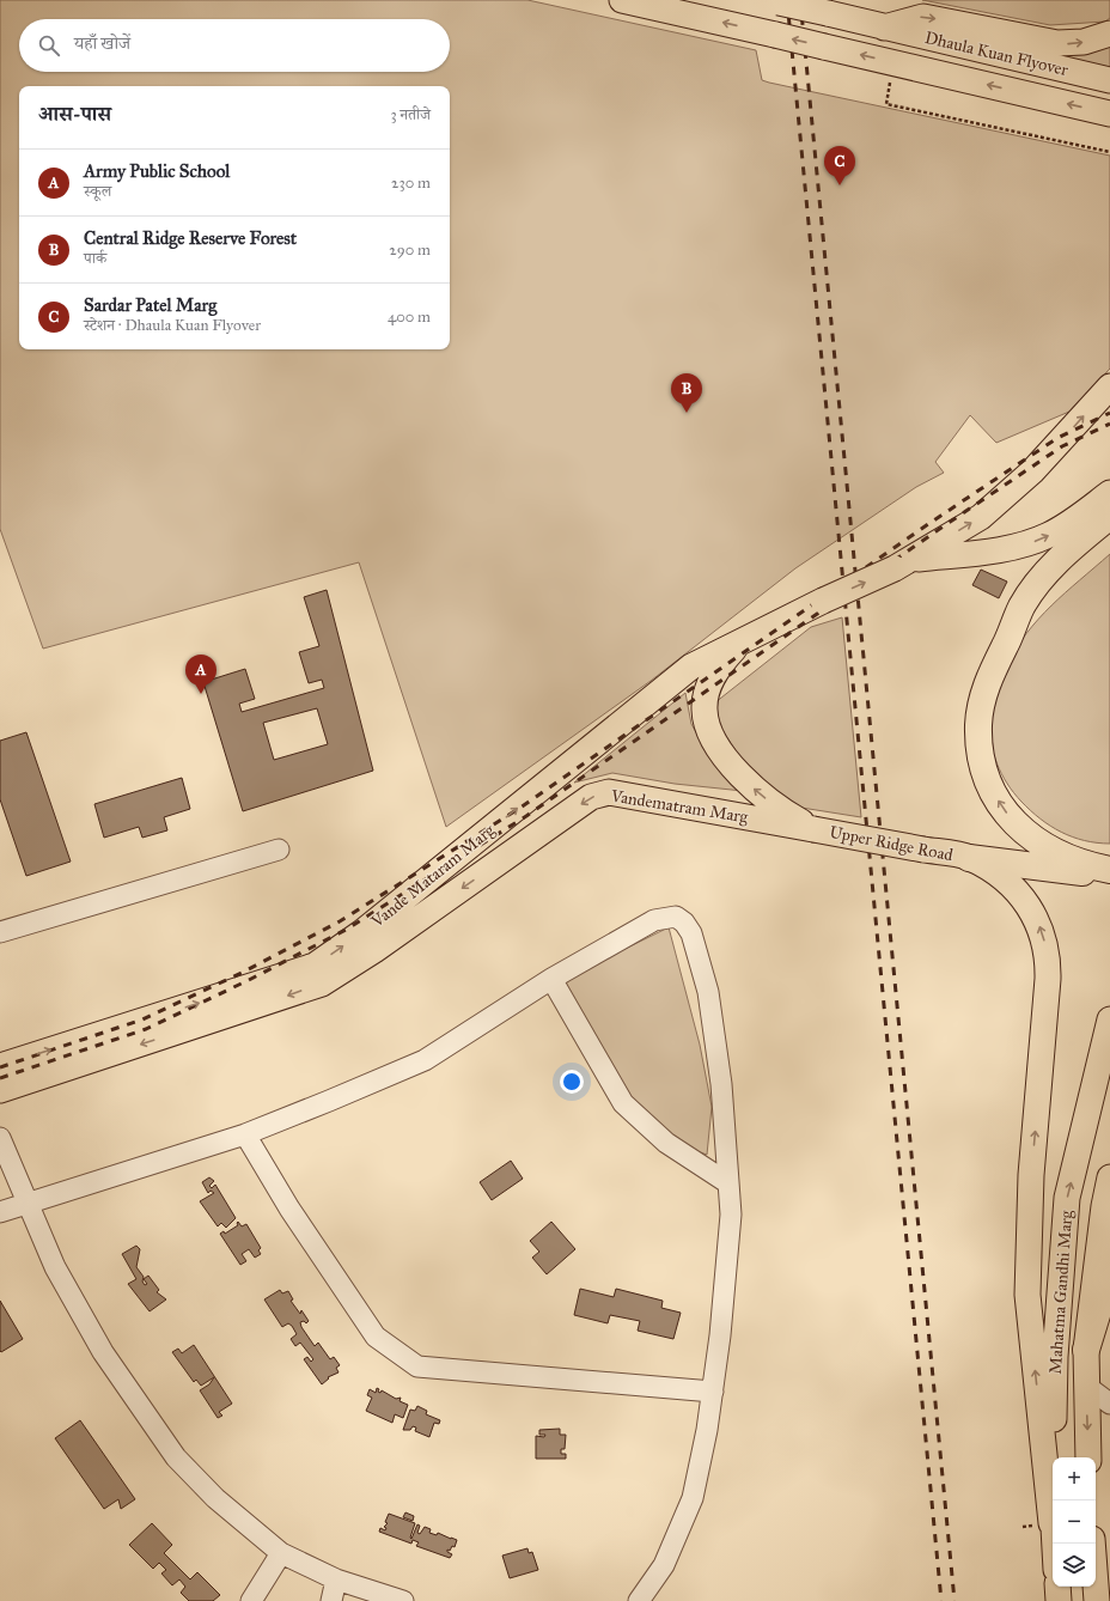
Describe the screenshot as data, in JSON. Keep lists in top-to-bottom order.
{
  "streets": {
    "main road": [
      "Dhaula Kuan Flyover",
      "Vandematram Marg",
      "Upper Ridge Road",
      "Vande Mataram Marg",
      "Mahatma Gandhi Marg"
    ]
  },
  "crossings": [
    ["Vandematram Marg", "Upper Ridge Road"],
    ["Vandematram Marg", "Vande Mataram Marg"],
    ["Upper Ridge Road", "Mahatma Gandhi Marg"]
  ],
  "one_way": ["Vandematram Marg", "Upper Ridge Road"],
  "page": {
    "search": "यहाँ खोजें",
    "heading": ["आस-पास", "3 नतीजे"],
    "pins": ["C", "B", "A"],
    "list": [
      {
        "mark": "A",
        "name": "Army Public School",
        "note": "स्कूल",
        "value": "230 m"
      },
      {
        "mark": "B",
        "name": "Central Ridge Reserve Forest",
        "note": "पार्क",
        "value": "290 m"
      },
      {
        "mark": "C",
        "name": "Sardar Patel Marg",
        "note": "स्टेशन · Dhaula Kuan Flyover",
        "value": "400 m"
      }
    ],
    "map_buttons": ["+", "−"]
  }
}
